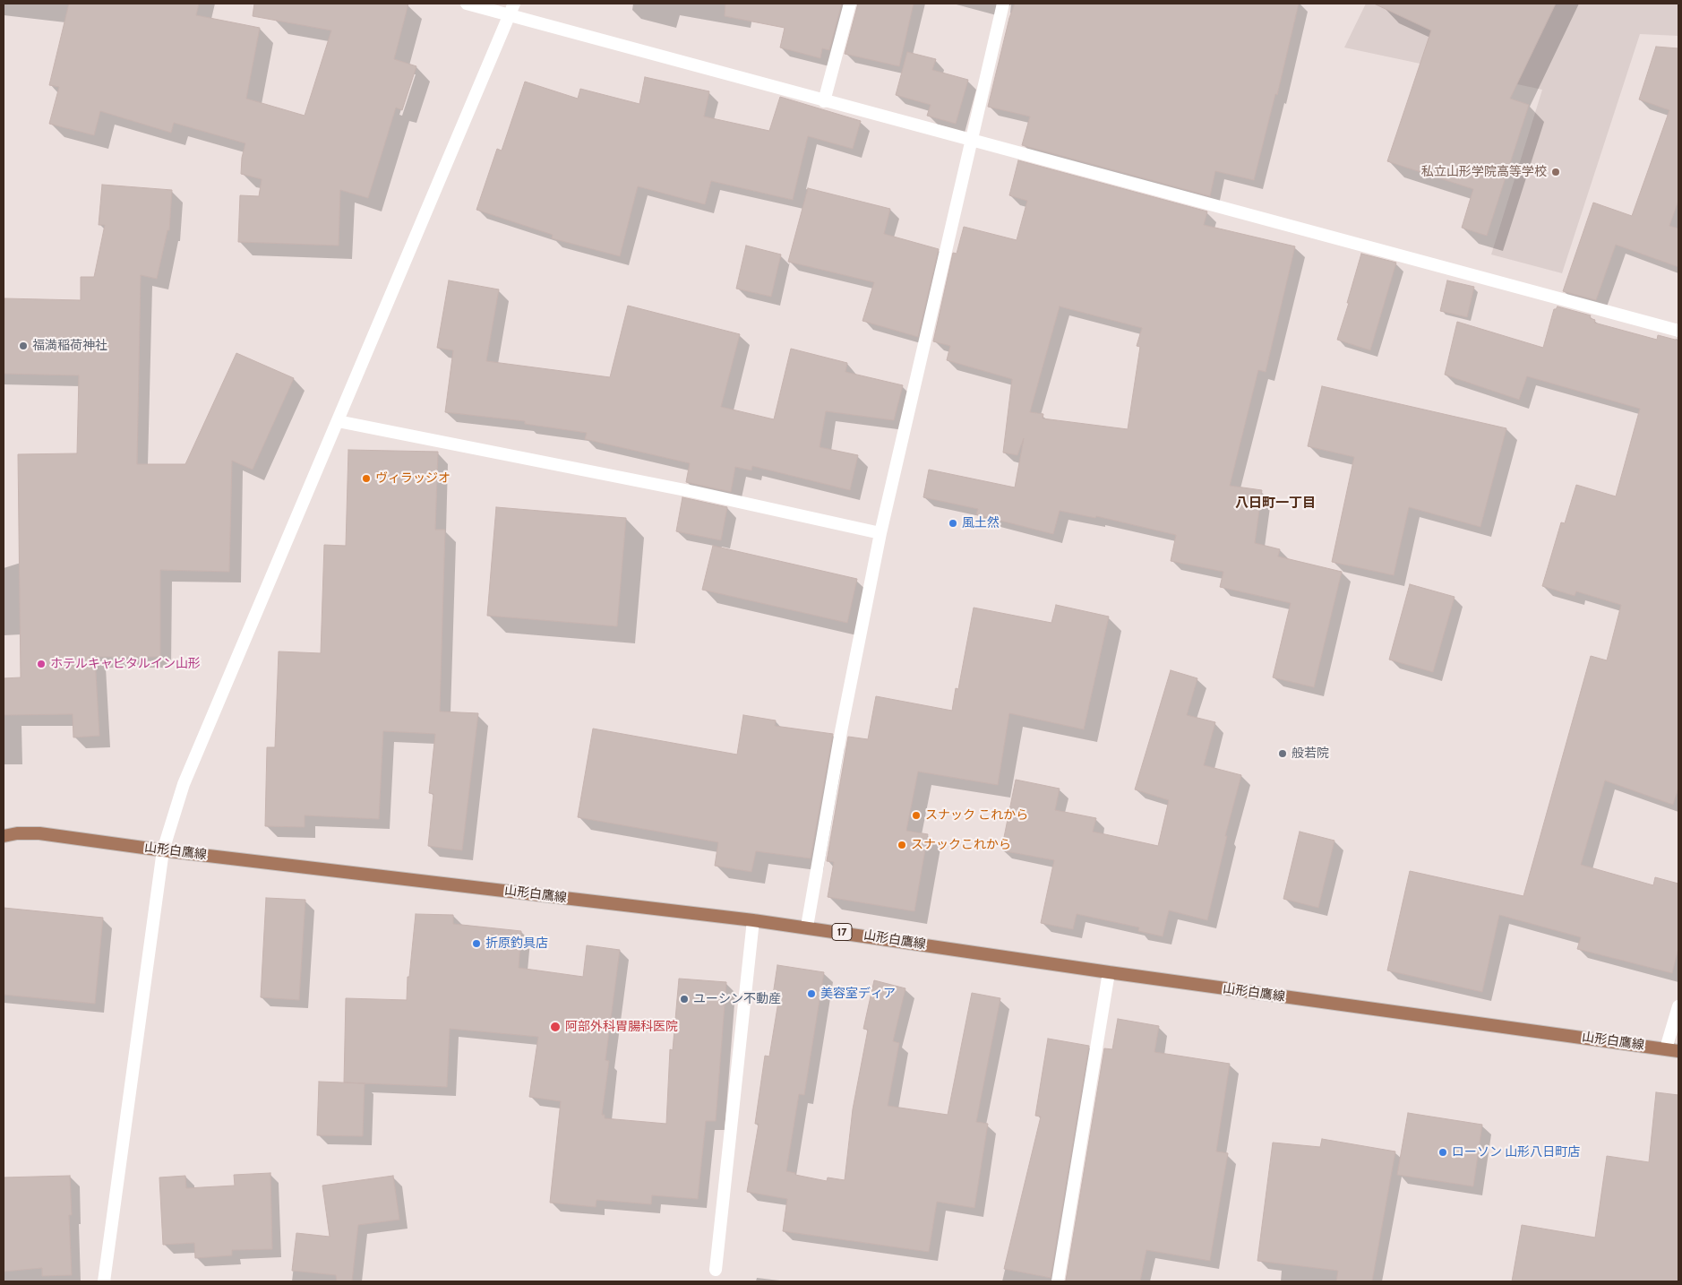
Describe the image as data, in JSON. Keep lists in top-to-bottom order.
{
  "streets": {
    "main road": ["山形白鷹線", "17"]
  },
  "districts": ["八日町一丁目"],
  "places": [
    "私立山形学院高等学校",
    "福満稲荷神社",
    "ヴィラッジオ",
    "風土然",
    "ホテルキャピタルイン山形",
    "般若院",
    "スナック これから",
    "スナックこれから",
    "折原釣具店",
    "美容室ディア",
    "ユーシン不動産",
    "阿部外科胃腸科医院",
    "ローソン 山形八日町店"
  ]
}
